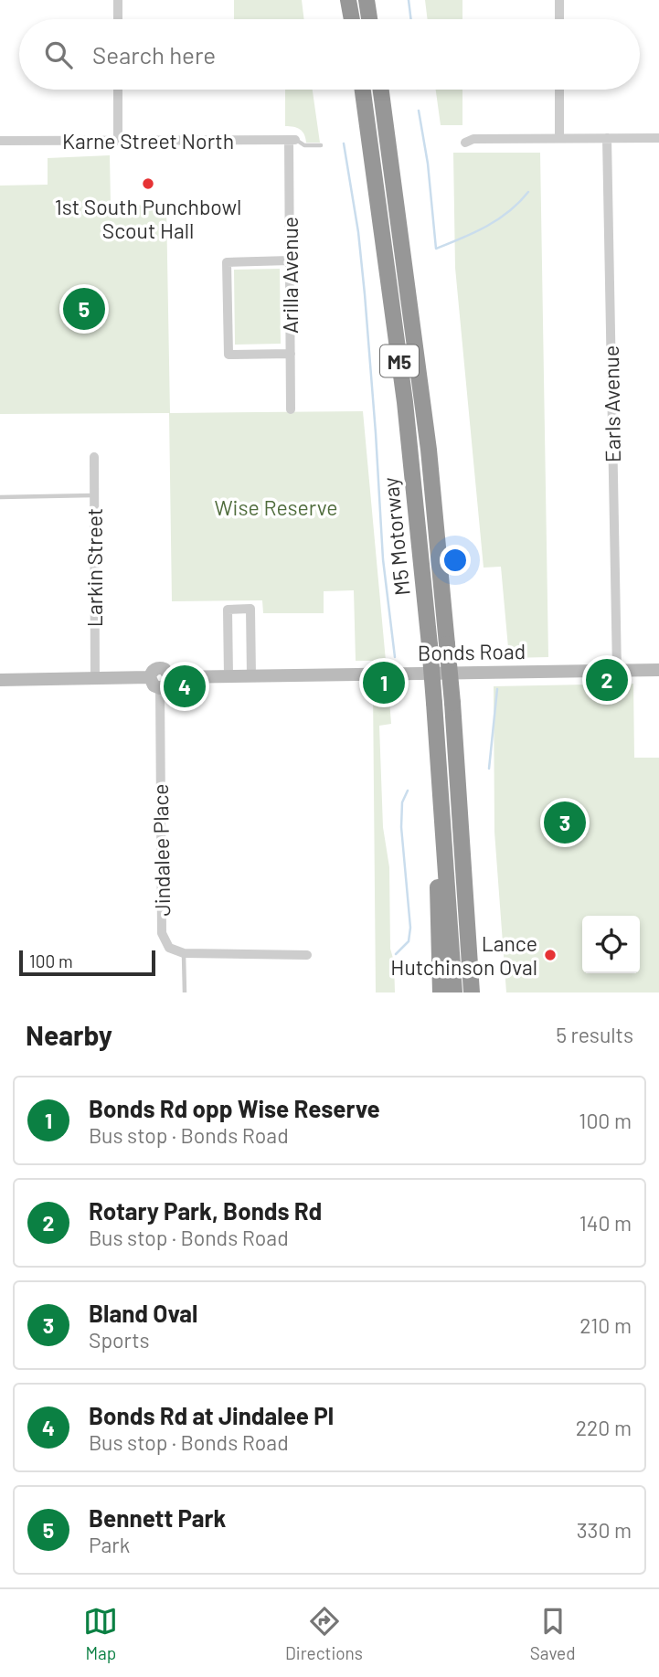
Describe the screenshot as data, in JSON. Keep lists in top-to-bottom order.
{
  "streets": {
    "highway": ["M5", "M5 Motorway"],
    "main road": ["Bonds Road"],
    "street": [
      "Karne Street North",
      "Arilla Avenue",
      "Earls Avenue",
      "Larkin Street",
      "Jindalee Place"
    ]
  },
  "crossings": [
    ["Karne Street North", "Arilla Avenue"],
    ["M5", "M5 Motorway"],
    ["Earls Avenue", "Bonds Road"],
    ["Bonds Road", "Jindalee Place"]
  ],
  "parks": ["Wise Reserve"],
  "places": ["1st South Punchbowl Scout Hall", "Lance Hutchinson Oval"],
  "scale_bar": "100 m",
  "page": {
    "search": "Search here",
    "pins": [
      "5",
      "2",
      "1",
      "4",
      "3"
    ],
    "scale": "100 m",
    "heading": ["Nearby", "5 results"],
    "list": [
      {
        "mark": "1",
        "name": "Bonds Rd opp Wise Reserve",
        "note": "Bus stop · Bonds Road",
        "value": "100 m"
      },
      {
        "mark": "2",
        "name": "Rotary Park, Bonds Rd",
        "note": "Bus stop · Bonds Road",
        "value": "140 m"
      },
      {
        "mark": "3",
        "name": "Bland Oval",
        "note": "Sports",
        "value": "210 m"
      },
      {
        "mark": "4",
        "name": "Bonds Rd at Jindalee Pl",
        "note": "Bus stop · Bonds Road",
        "value": "220 m"
      },
      {
        "mark": "5",
        "name": "Bennett Park",
        "note": "Park",
        "value": "330 m"
      }
    ],
    "nav": ["Map", "Directions", "Saved"]
  }
}
